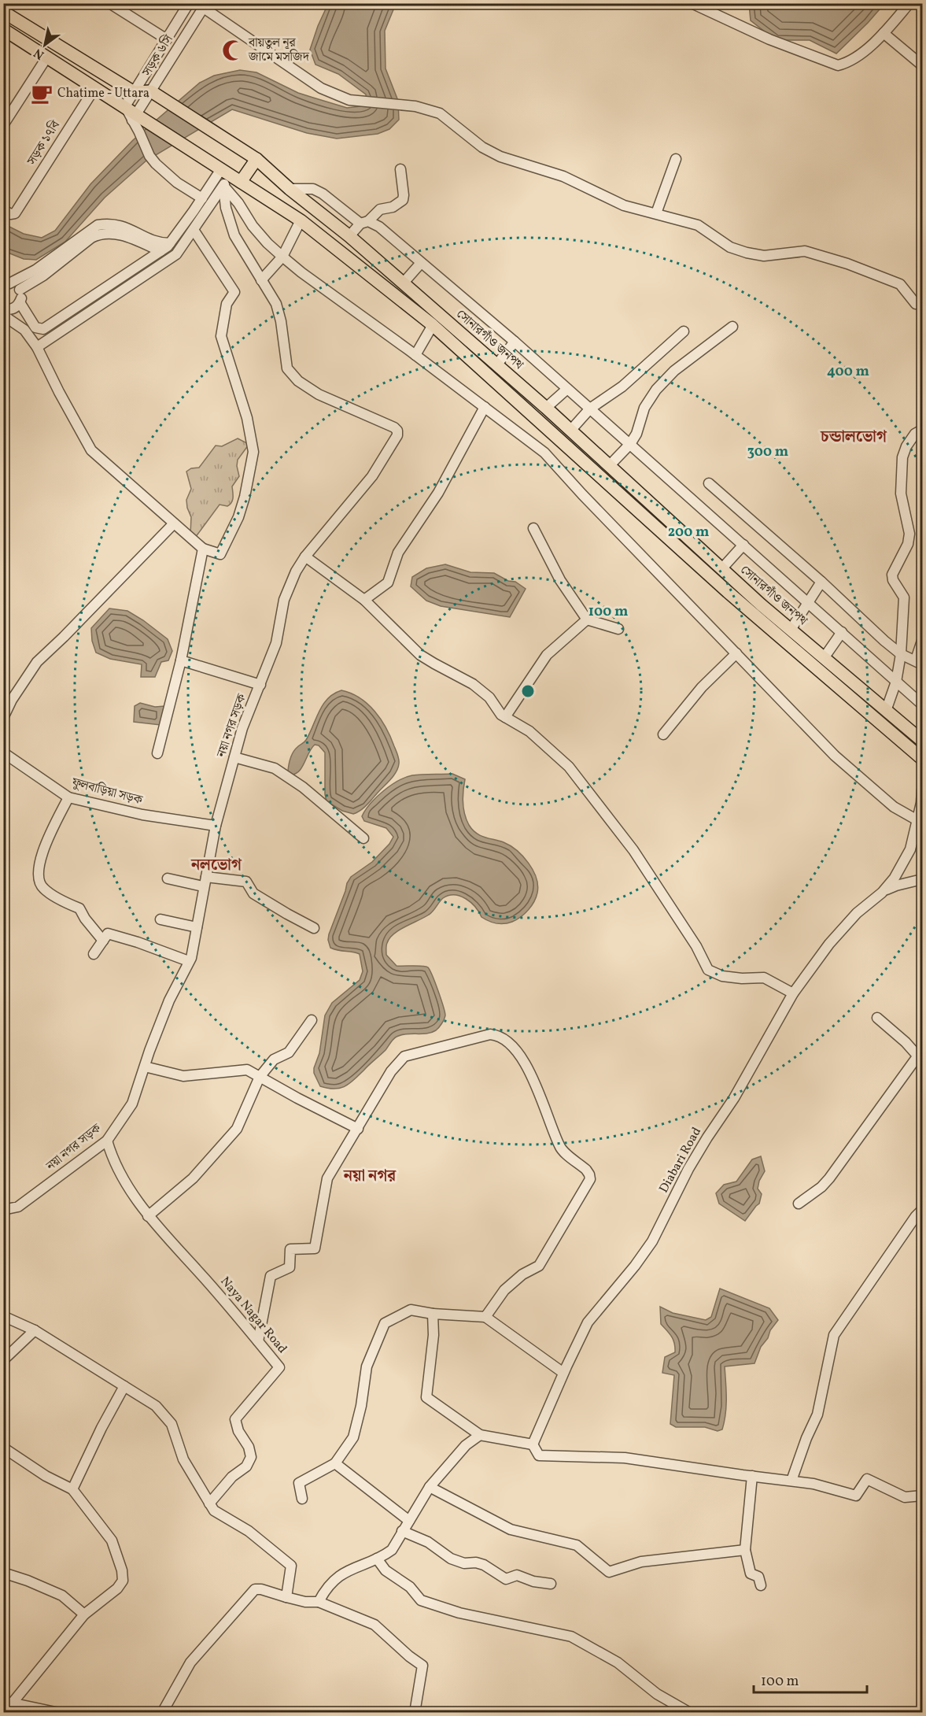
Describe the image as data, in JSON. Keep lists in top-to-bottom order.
{
  "streets": {
    "main road": ["সোনারগাঁও জনপথ"],
    "street": [
      "সড়ক ৬সি",
      "সড়ক ১৭বি",
      "নয়া নগর সড়ক",
      "ফুলবাড়িয়া সড়ক",
      "Diabari Road",
      "Naya Nagar Road"
    ]
  },
  "crossings": [
    ["সড়ক ৬সি", "সোনারগাঁও জনপথ"],
    ["সড়ক ১৭বি", "সোনারগাঁও জনপথ"],
    ["নয়া নগর সড়ক", "ফুলবাড়িয়া সড়ক"],
    ["নয়া নগর সড়ক", "Naya Nagar Road"]
  ],
  "districts": ["চন্ডালভোগ", "নলভোগ", "নয়া নগর"],
  "places": {
    "mosque": ["বায়তুল নূর জামে মসজিদ"],
    "cafe": ["Chatime - Uttara"]
  },
  "scale_bar": "100 m",
  "north": "bottom left",
  "rings": [
    "400 m",
    "300 m",
    "200 m",
    "100 m"
  ]
}
